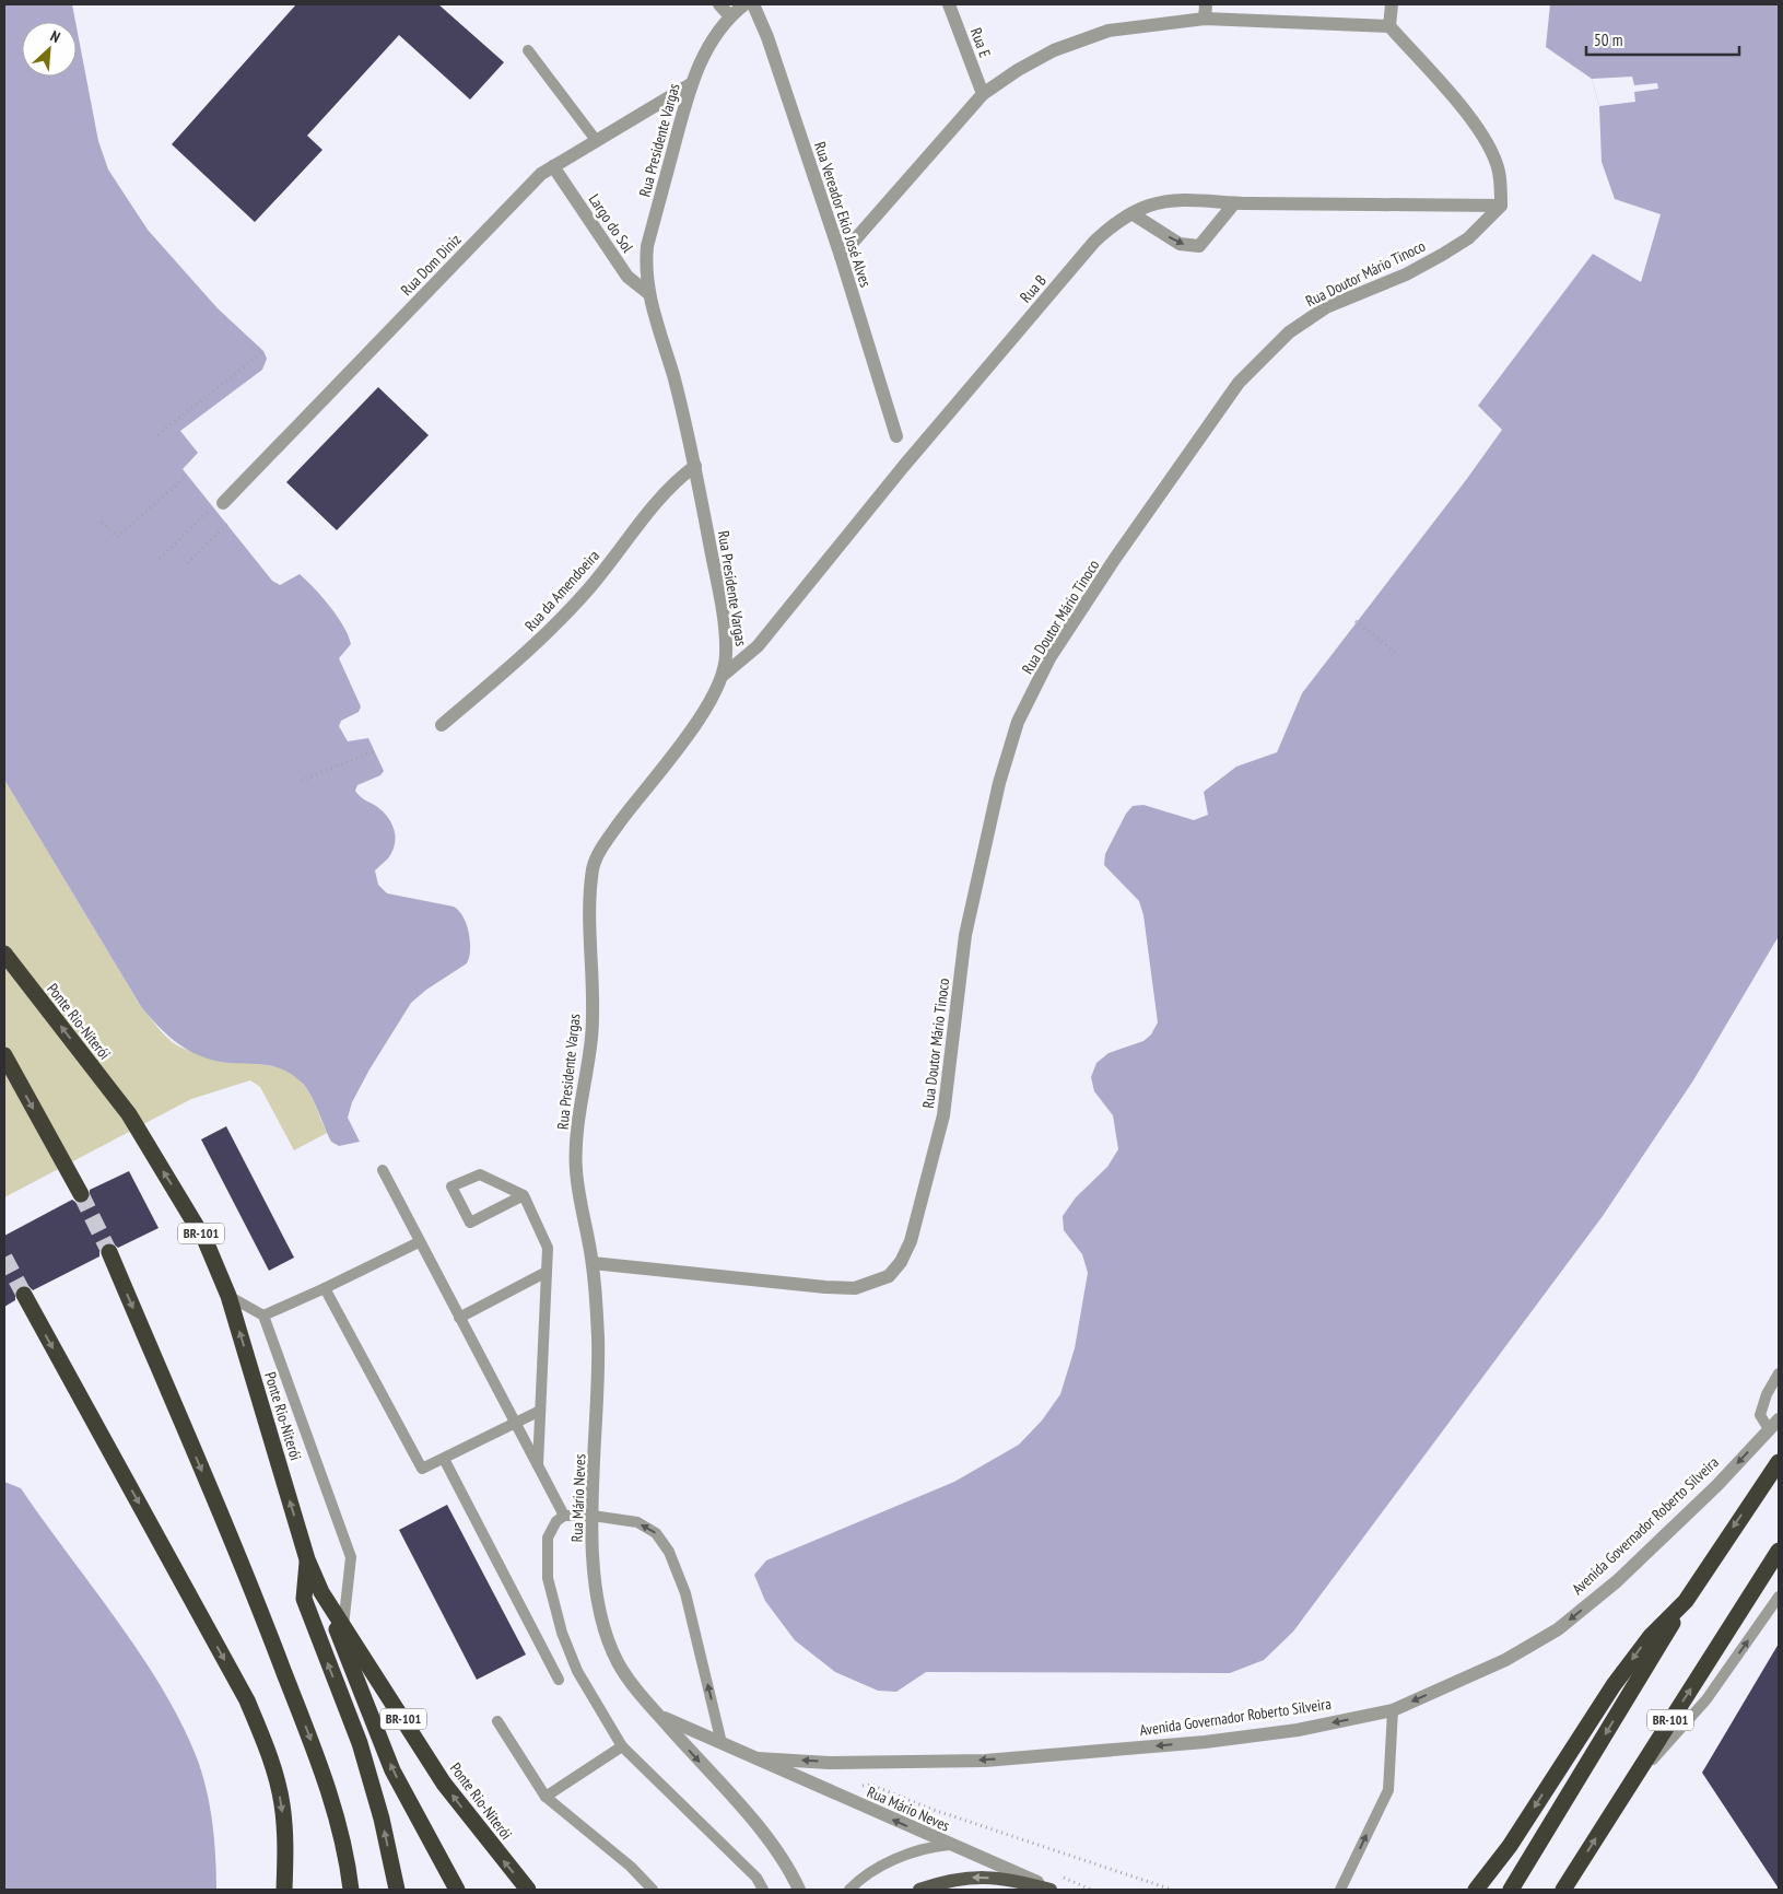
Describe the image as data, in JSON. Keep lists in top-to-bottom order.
{
  "streets": {
    "highway": ["Ponte Rio-Niterói", "BR-101"],
    "street": [
      "Rua E",
      "Rua Presidente Vargas",
      "Rua Vereador Ekio José Alves",
      "Largo do Sol",
      "Rua Dom Diniz",
      "Rua Doutor Mário Tinoco",
      "Rua B",
      "Rua da Amendoeira",
      "Rua Mário Neves",
      "Avenida Governador Roberto Silveira"
    ]
  },
  "crossings": [
    ["Rua Presidente Vargas", "Largo do Sol"],
    ["Rua Presidente Vargas", "Rua Dom Diniz"],
    ["Rua Presidente Vargas", "Rua Doutor Mário Tinoco"],
    ["Rua Presidente Vargas", "Rua B"],
    ["Rua Presidente Vargas", "Rua da Amendoeira"],
    ["Rua Presidente Vargas", "Rua Mário Neves"],
    ["Largo do Sol", "Rua Dom Diniz"],
    ["Rua Doutor Mário Tinoco", "Rua B"],
    ["Rua Doutor Mário Tinoco", "Rua Mário Neves"],
    ["Rua Mário Neves", "Avenida Governador Roberto Silveira"]
  ],
  "one_way": ["Avenida Governador Roberto Silveira"],
  "scale_bar": "50 m",
  "north": "top right"
}
